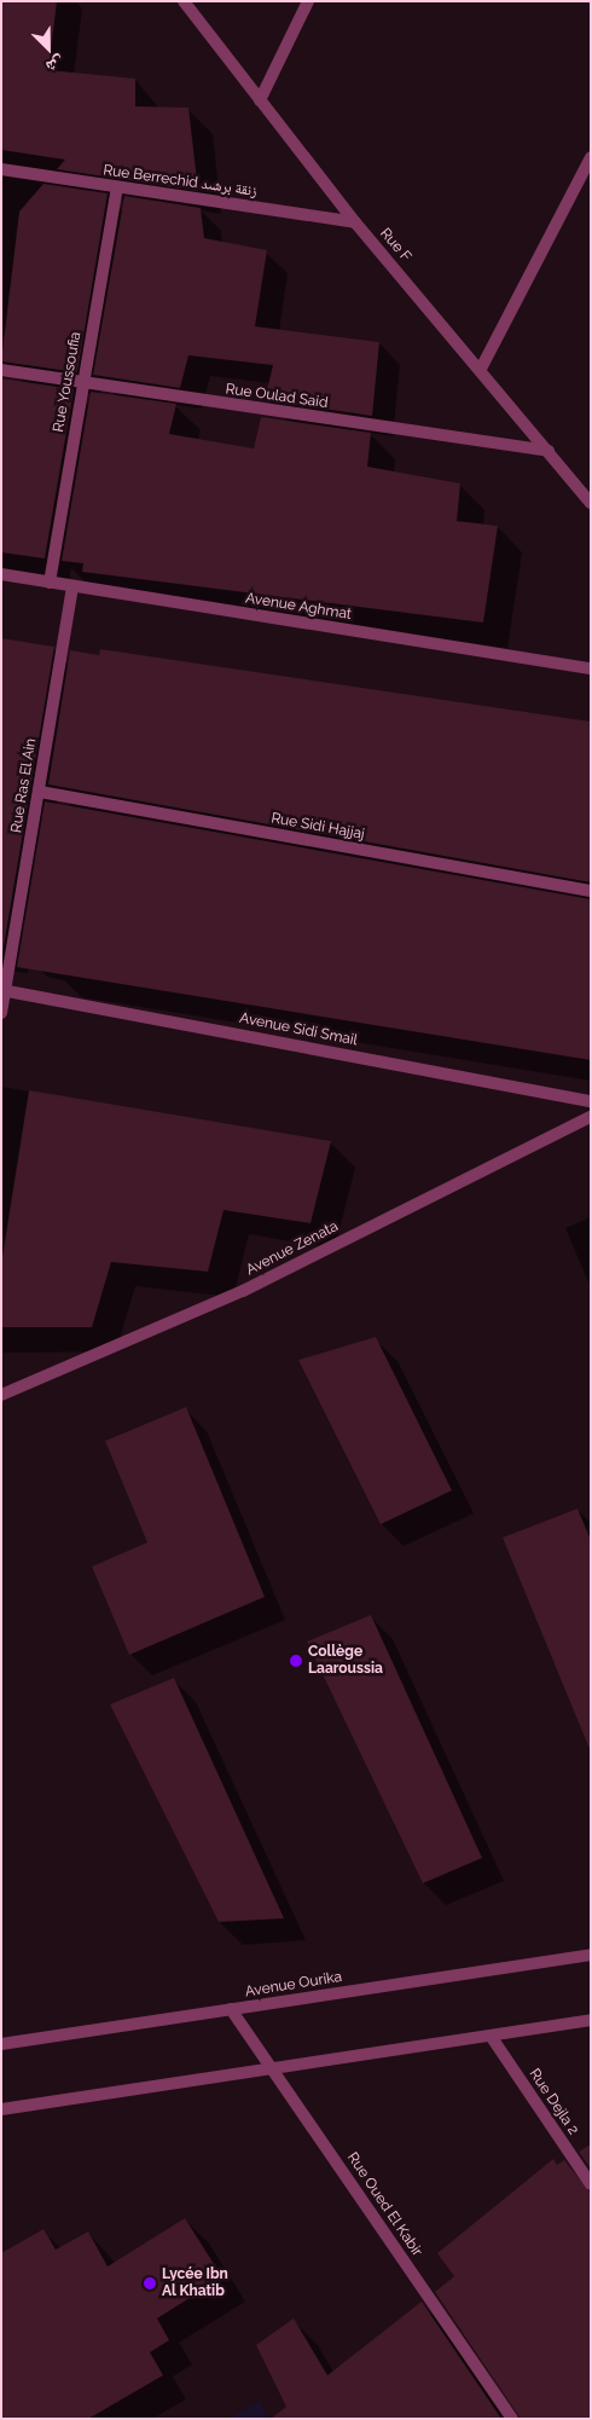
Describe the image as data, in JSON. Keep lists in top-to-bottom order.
{
  "streets": {
    "street": [
      "Rue Berrechid زنقة برشىد",
      "Rue F",
      "Rue Youssoufia",
      "Rue Oulad Said",
      "Avenue Aghmat",
      "Rue Ras El Ain",
      "Rue Sidi Hajjaj",
      "Avenue Sidi Smail",
      "Avenue Zenata",
      "Avenue Ourika",
      "Rue Dejla 2",
      "Rue Oued El Kabir"
    ]
  },
  "crossings": [
    ["Rue Berrechid زنقة برشىد", "Rue F"],
    ["Rue Berrechid زنقة برشىد", "Rue Youssoufia"],
    ["Rue F", "Rue Oulad Said"],
    ["Rue Youssoufia", "Rue Oulad Said"],
    ["Rue Youssoufia", "Avenue Aghmat"],
    ["Avenue Aghmat", "Rue Ras El Ain"],
    ["Rue Ras El Ain", "Rue Sidi Hajjaj"],
    ["Rue Ras El Ain", "Avenue Sidi Smail"],
    ["Avenue Ourika", "Rue Oued El Kabir"]
  ],
  "places": ["Collège Laaroussia", "Lycée Ibn Al Khatib"],
  "north": "bottom right"
}
